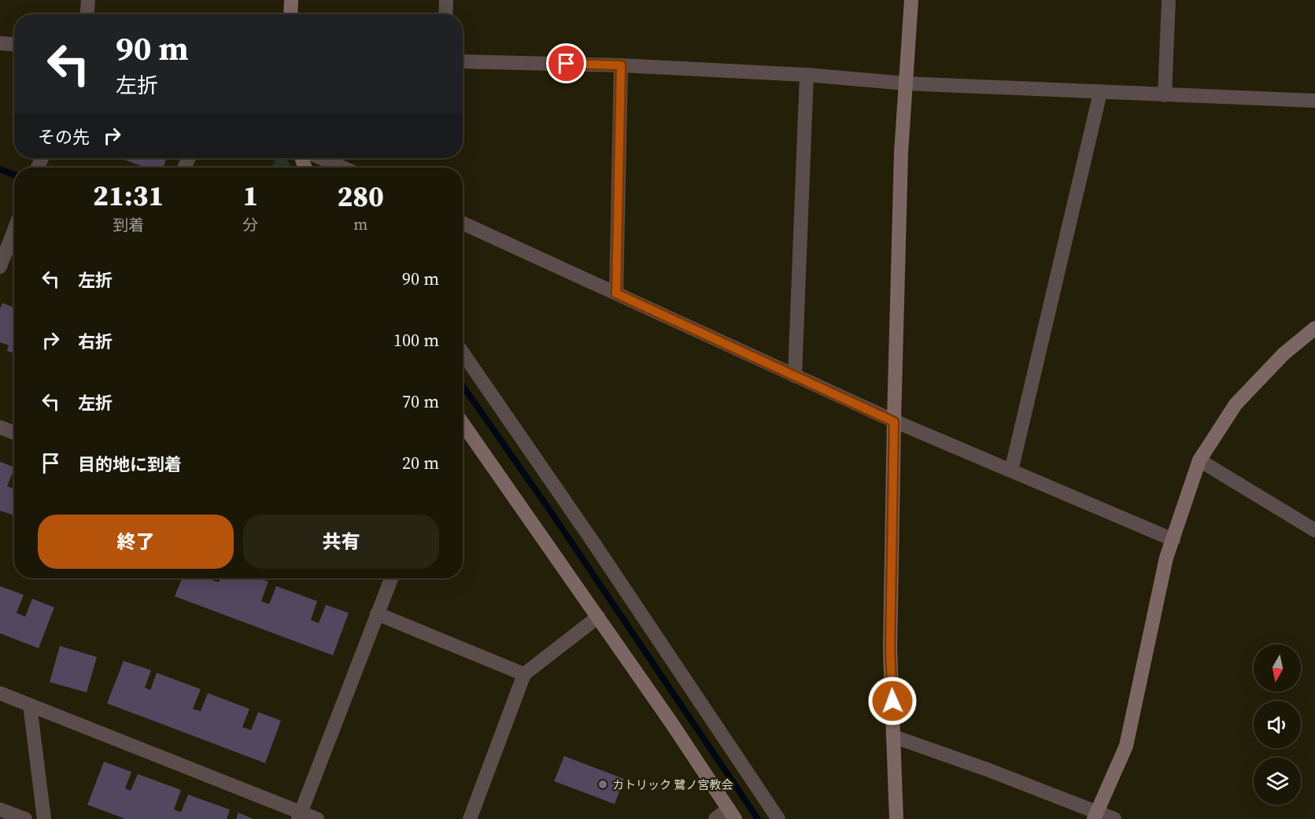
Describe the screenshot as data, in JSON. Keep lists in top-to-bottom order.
{
  "places": ["カトリック 鷺ノ宮教会"],
  "north": "bottom",
  "page": {
    "turn": ["90 m", "左折"],
    "then": "その先",
    "eta": [
      "21:31",
      "到着",
      "1",
      "分",
      "280",
      "m"
    ],
    "list": [
      {
        "name": "左折",
        "value": "90 m"
      },
      {
        "name": "右折",
        "value": "100 m"
      },
      {
        "name": "左折",
        "value": "70 m"
      },
      {
        "name": "目的地に到着",
        "value": "20 m"
      }
    ],
    "buttons": ["終了", "共有"]
  }
}
